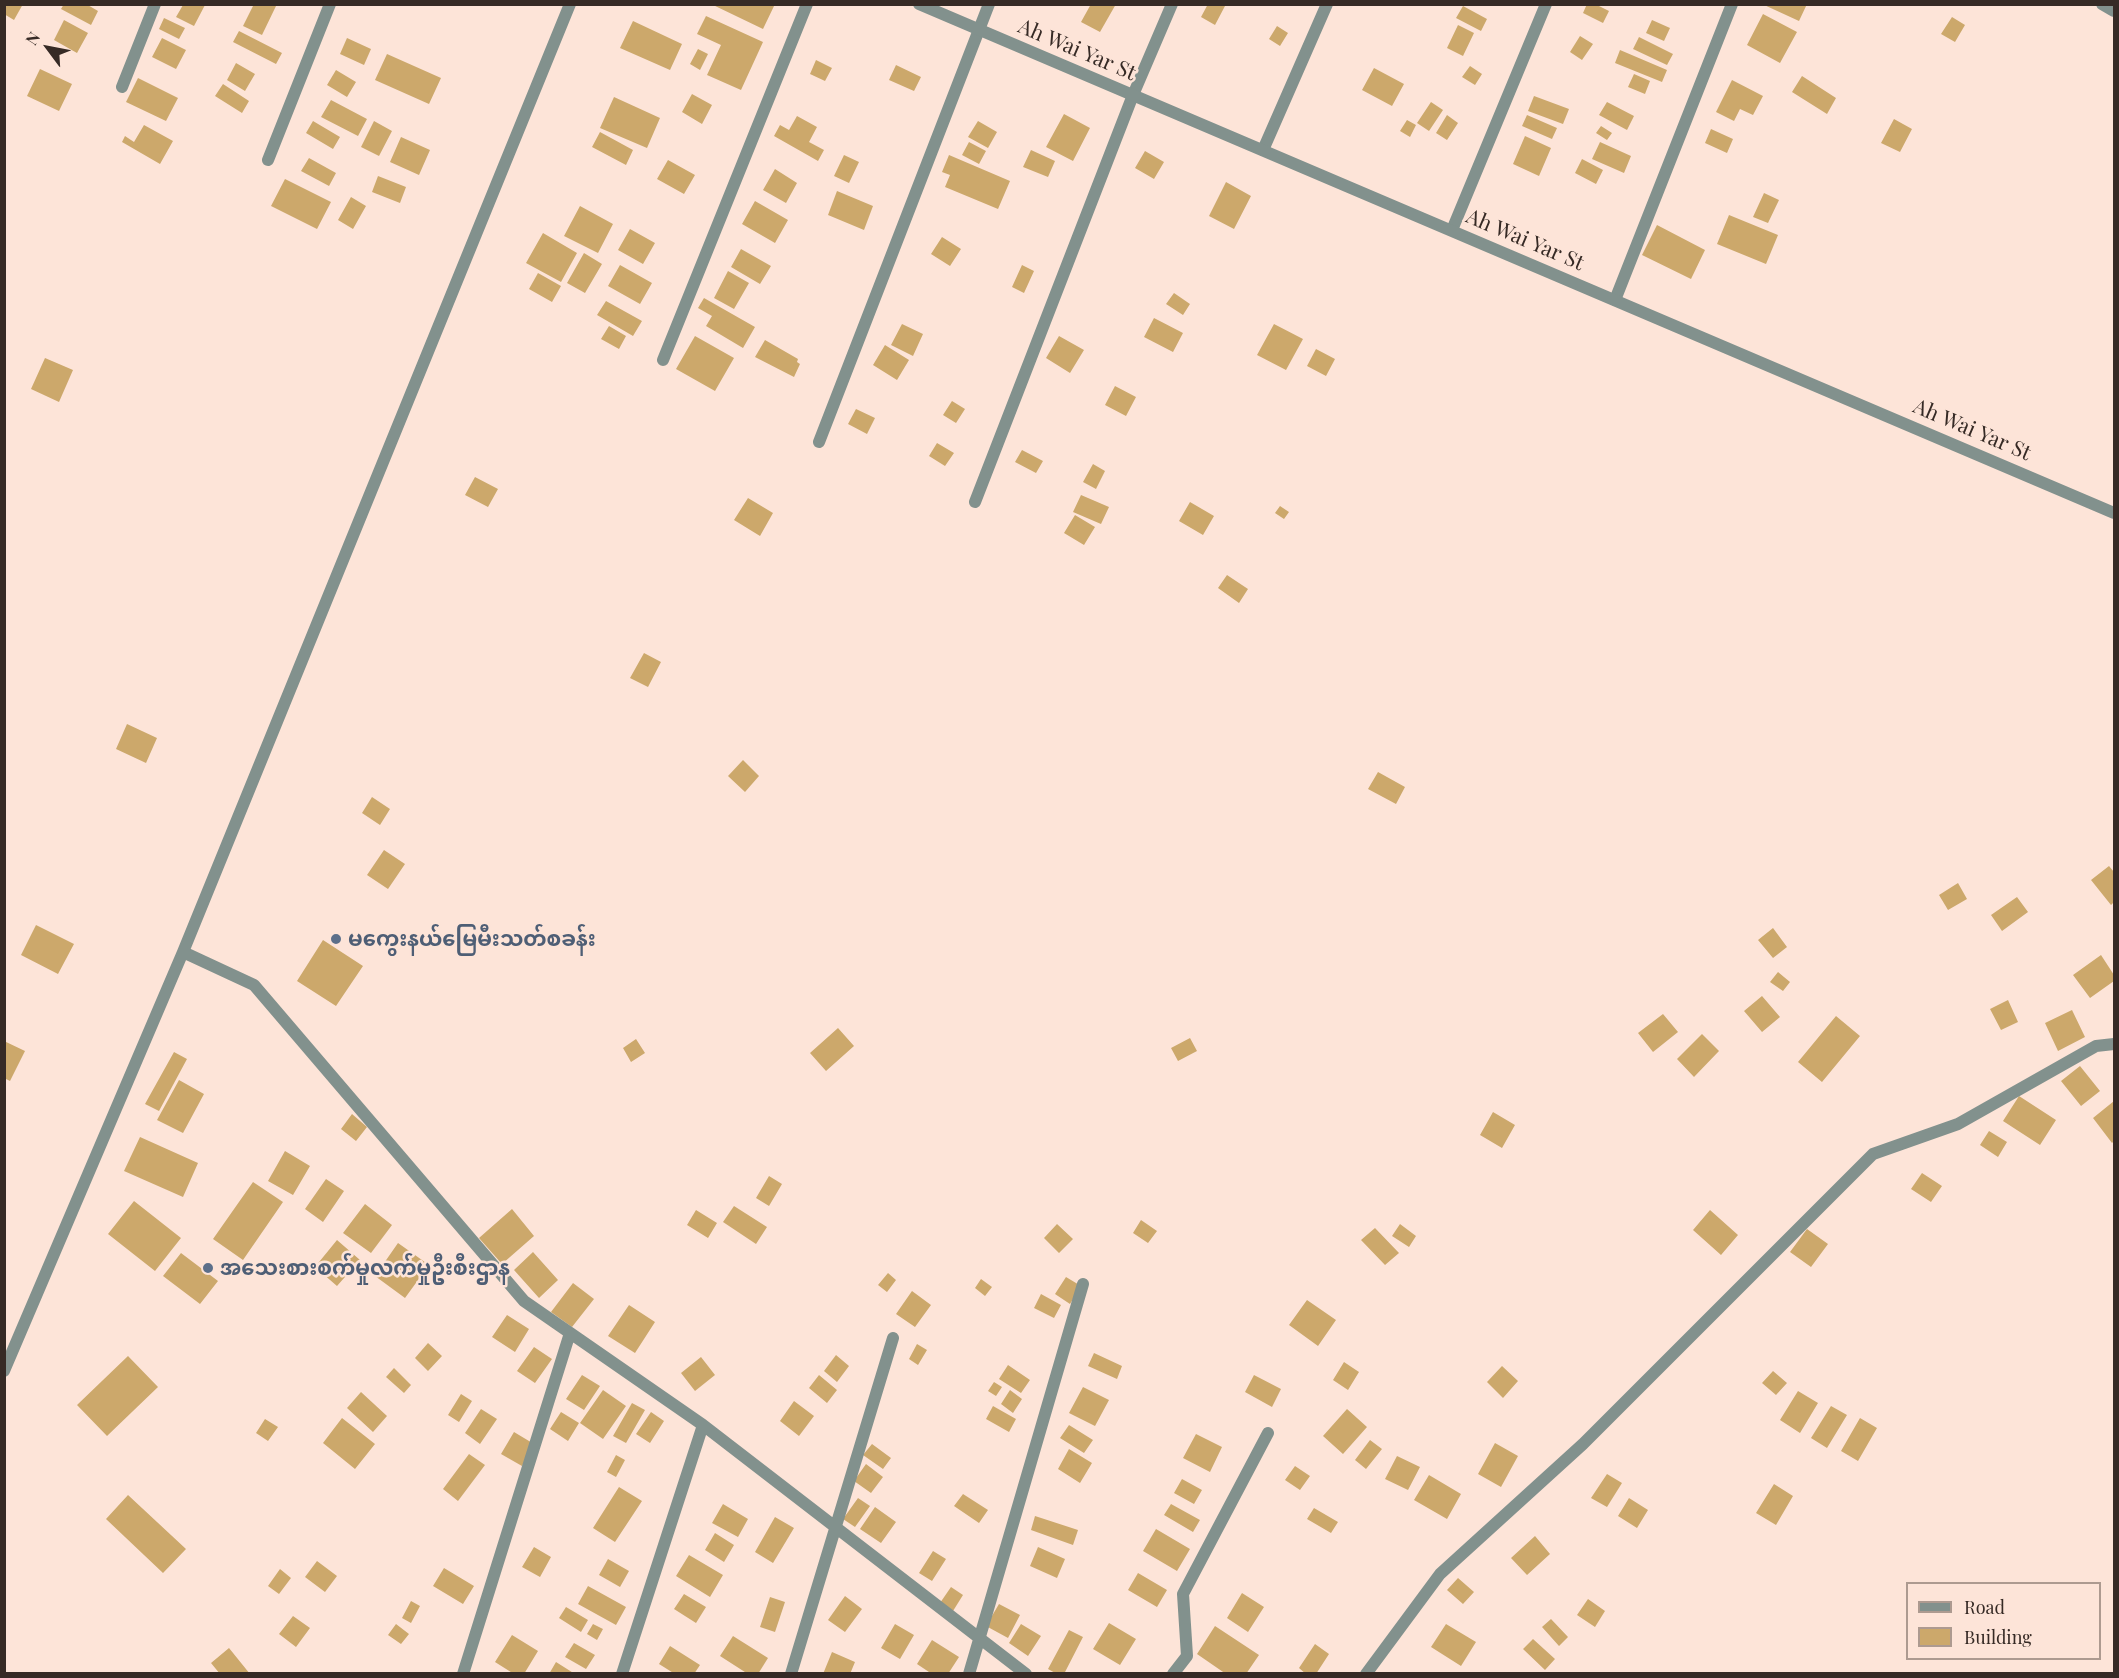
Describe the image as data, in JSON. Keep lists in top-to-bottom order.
{
  "streets": {
    "street": ["Ah Wai Yar St"]
  },
  "places": ["မကွေးနယ်မြေမီးသတ်စခန်း", "အသေးစားစက်မှုလက်မှုဦးစီးဌာန"],
  "legend": ["Road", "Building"],
  "north": "top left"
}
